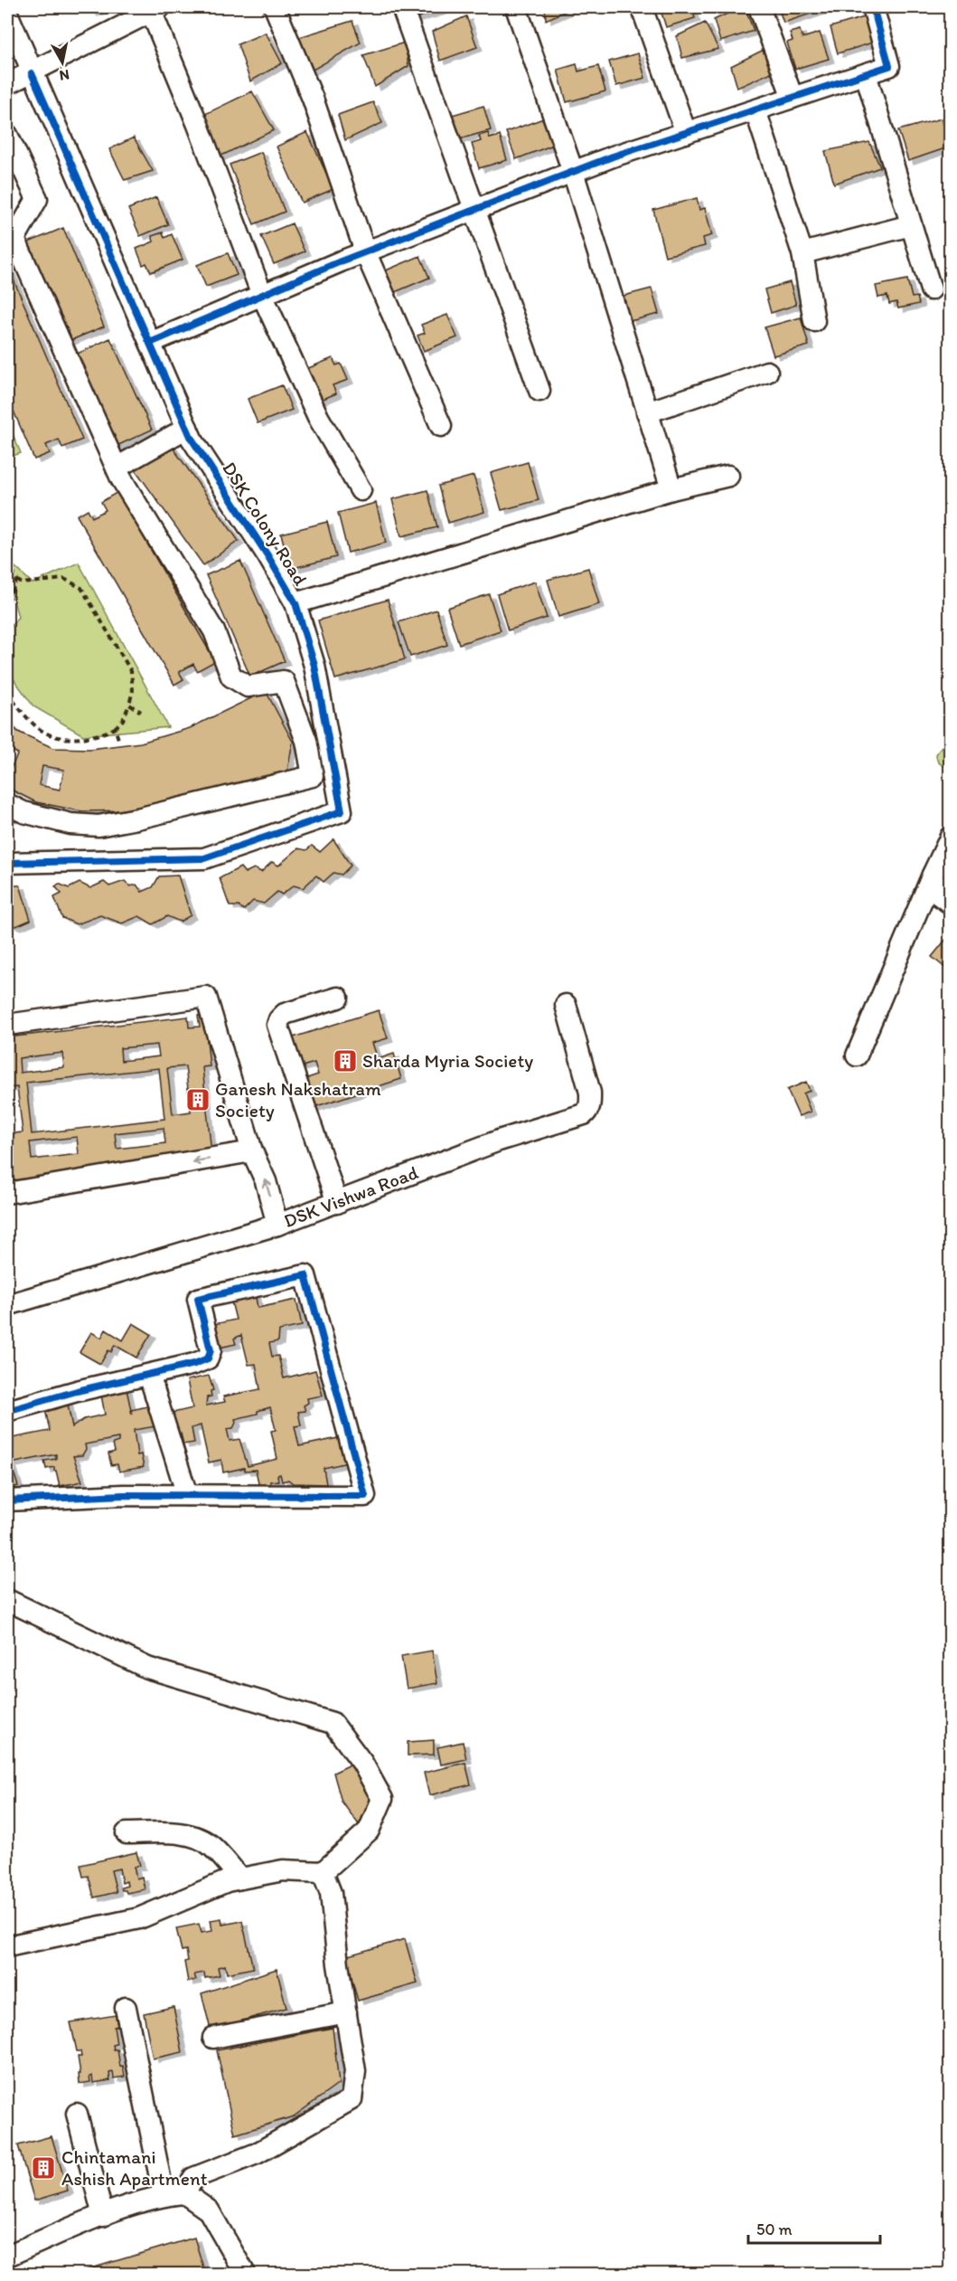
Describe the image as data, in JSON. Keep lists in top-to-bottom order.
{
  "streets": {
    "street": ["DSK Colony Road", "DSK Vishwa Road"]
  },
  "places": {
    "building": ["Sharda Myria Society", "Ganesh Nakshatram Society", "Chintamani Ashish Apartment"]
  },
  "scale_bar": "50 m",
  "north": "bottom"
}
